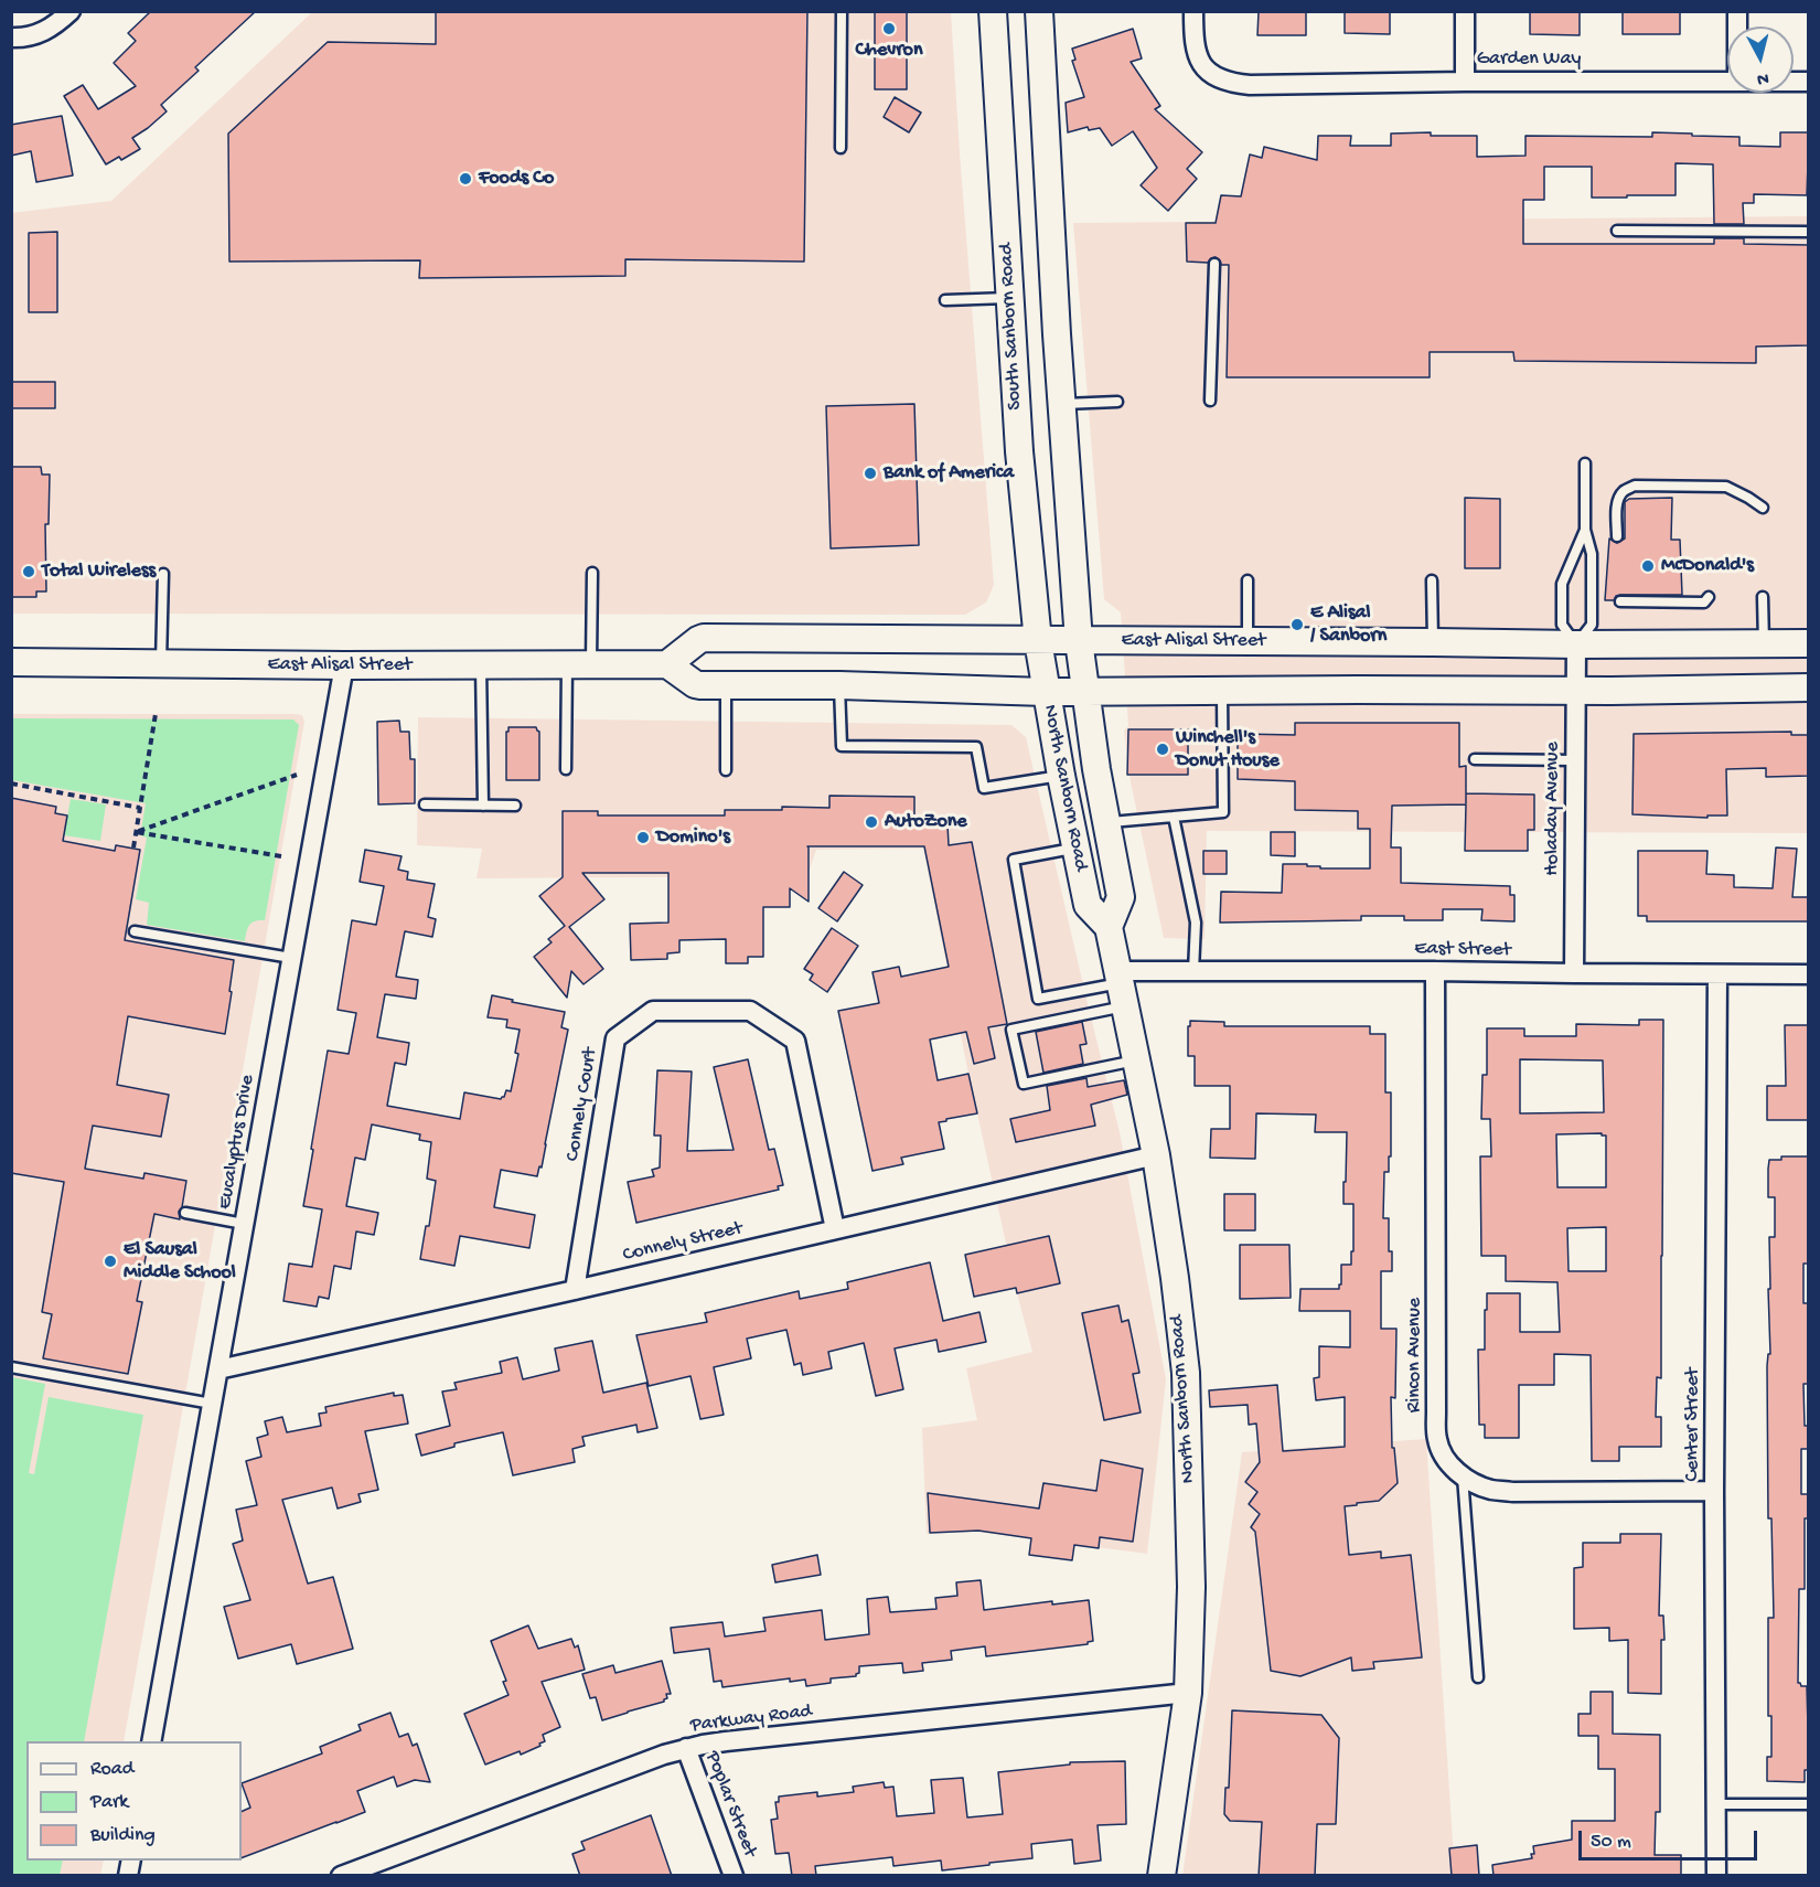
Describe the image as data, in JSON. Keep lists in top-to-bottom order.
{
  "streets": {
    "main road": ["South Sanborn Road", "East Alisal Street", "North Sanborn Road"],
    "street": [
      "Garden Way",
      "Holaday Avenue",
      "East Street",
      "Connely Court",
      "Eucalyptus Drive",
      "Connely Street",
      "Rincon Avenue",
      "Center Street",
      "Parkway Road",
      "Poplar Street"
    ]
  },
  "crossings": [
    ["South Sanborn Road", "East Alisal Street"],
    ["South Sanborn Road", "North Sanborn Road"],
    ["East Alisal Street", "North Sanborn Road"],
    ["East Alisal Street", "Holaday Avenue"],
    ["East Alisal Street", "Eucalyptus Drive"],
    ["North Sanborn Road", "East Street"],
    ["North Sanborn Road", "Connely Street"],
    ["North Sanborn Road", "Parkway Road"],
    ["Holaday Avenue", "East Street"],
    ["East Street", "Rincon Avenue"],
    ["East Street", "Center Street"],
    ["Connely Court", "Connely Street"],
    ["Eucalyptus Drive", "Connely Street"],
    ["Rincon Avenue", "Center Street"],
    ["Parkway Road", "Poplar Street"]
  ],
  "places": [
    "Chevron",
    "Foods Co",
    "Bank of America",
    "McDonald's",
    "Total Wireless",
    "E Alisal / Sanborn",
    "Winchell's Donut House",
    "AutoZone",
    "Domino's",
    "El Sausal Middle School"
  ],
  "legend": ["Road", "Park", "Building"],
  "scale_bar": "50 m",
  "north": "bottom"
}
